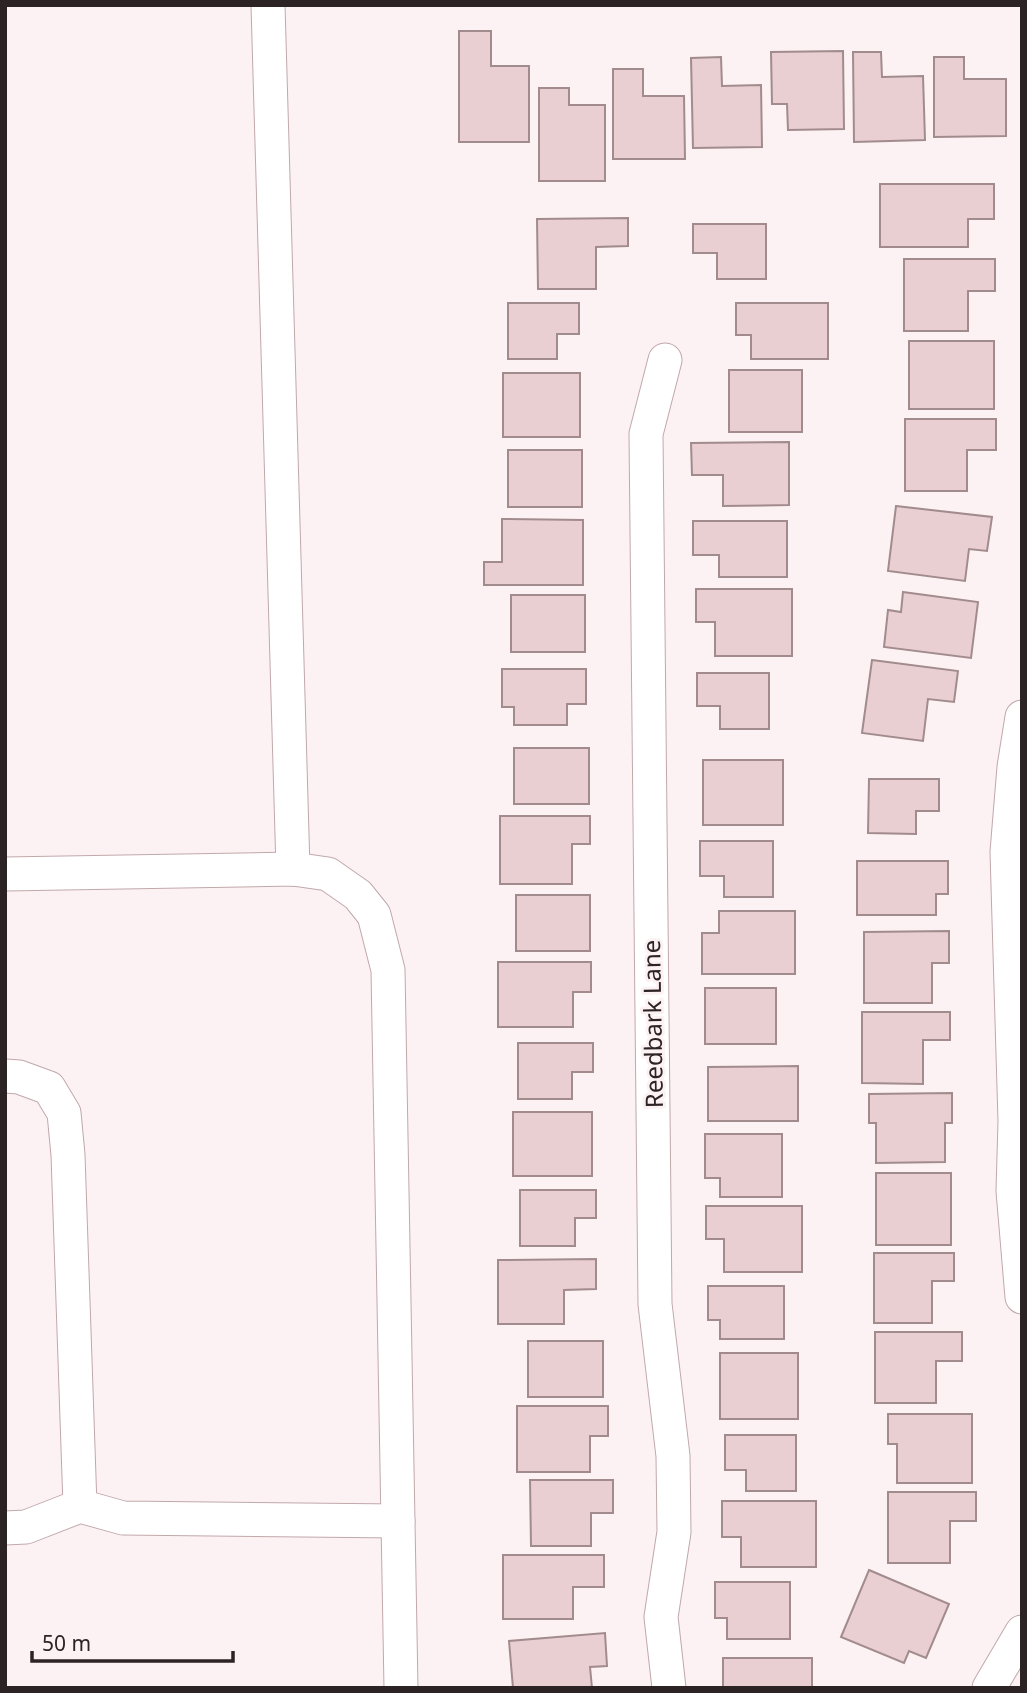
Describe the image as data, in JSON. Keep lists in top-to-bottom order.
{
  "streets": {
    "street": ["Reedbark Lane"]
  },
  "scale_bar": "50 m"
}
